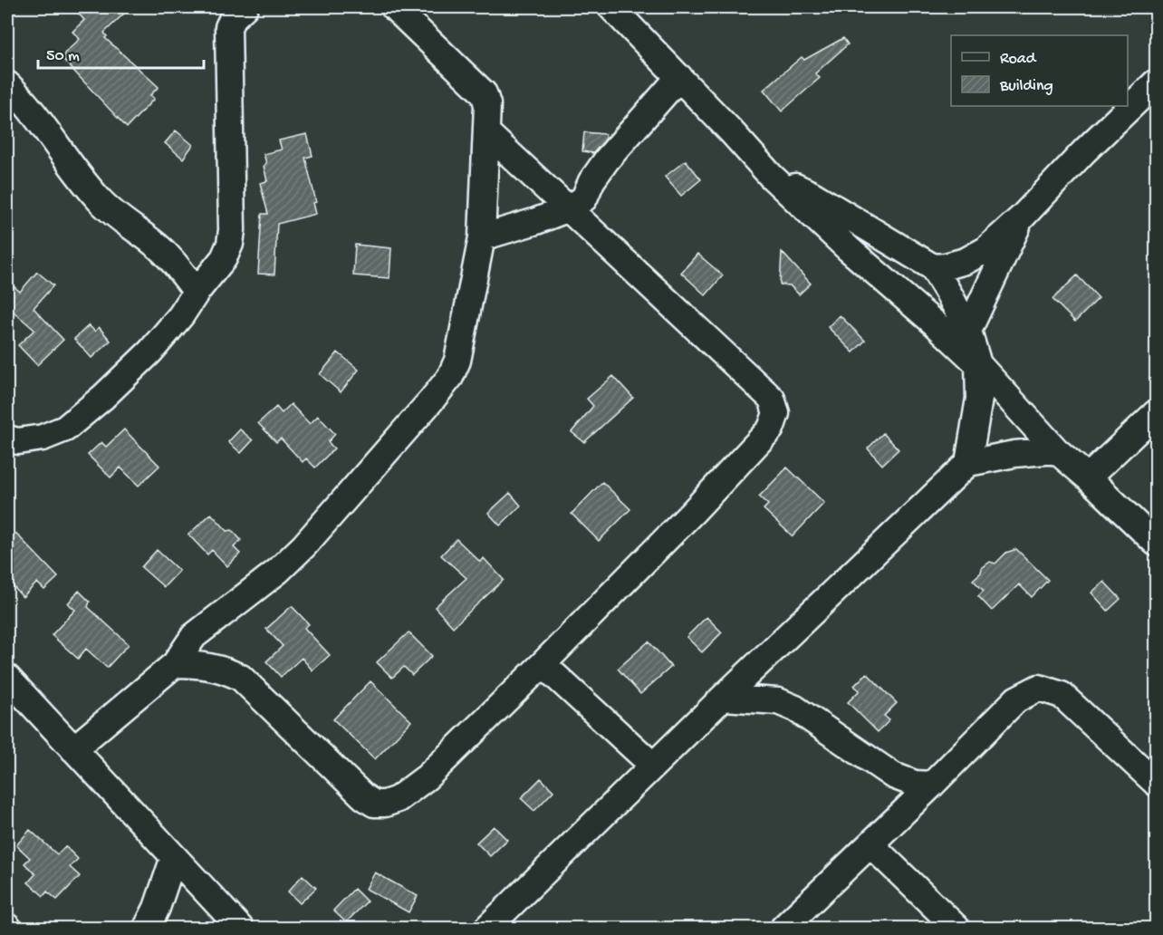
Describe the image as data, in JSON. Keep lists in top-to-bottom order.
{
  "legend": ["Road", "Building"],
  "scale_bar": "50 m"
}
